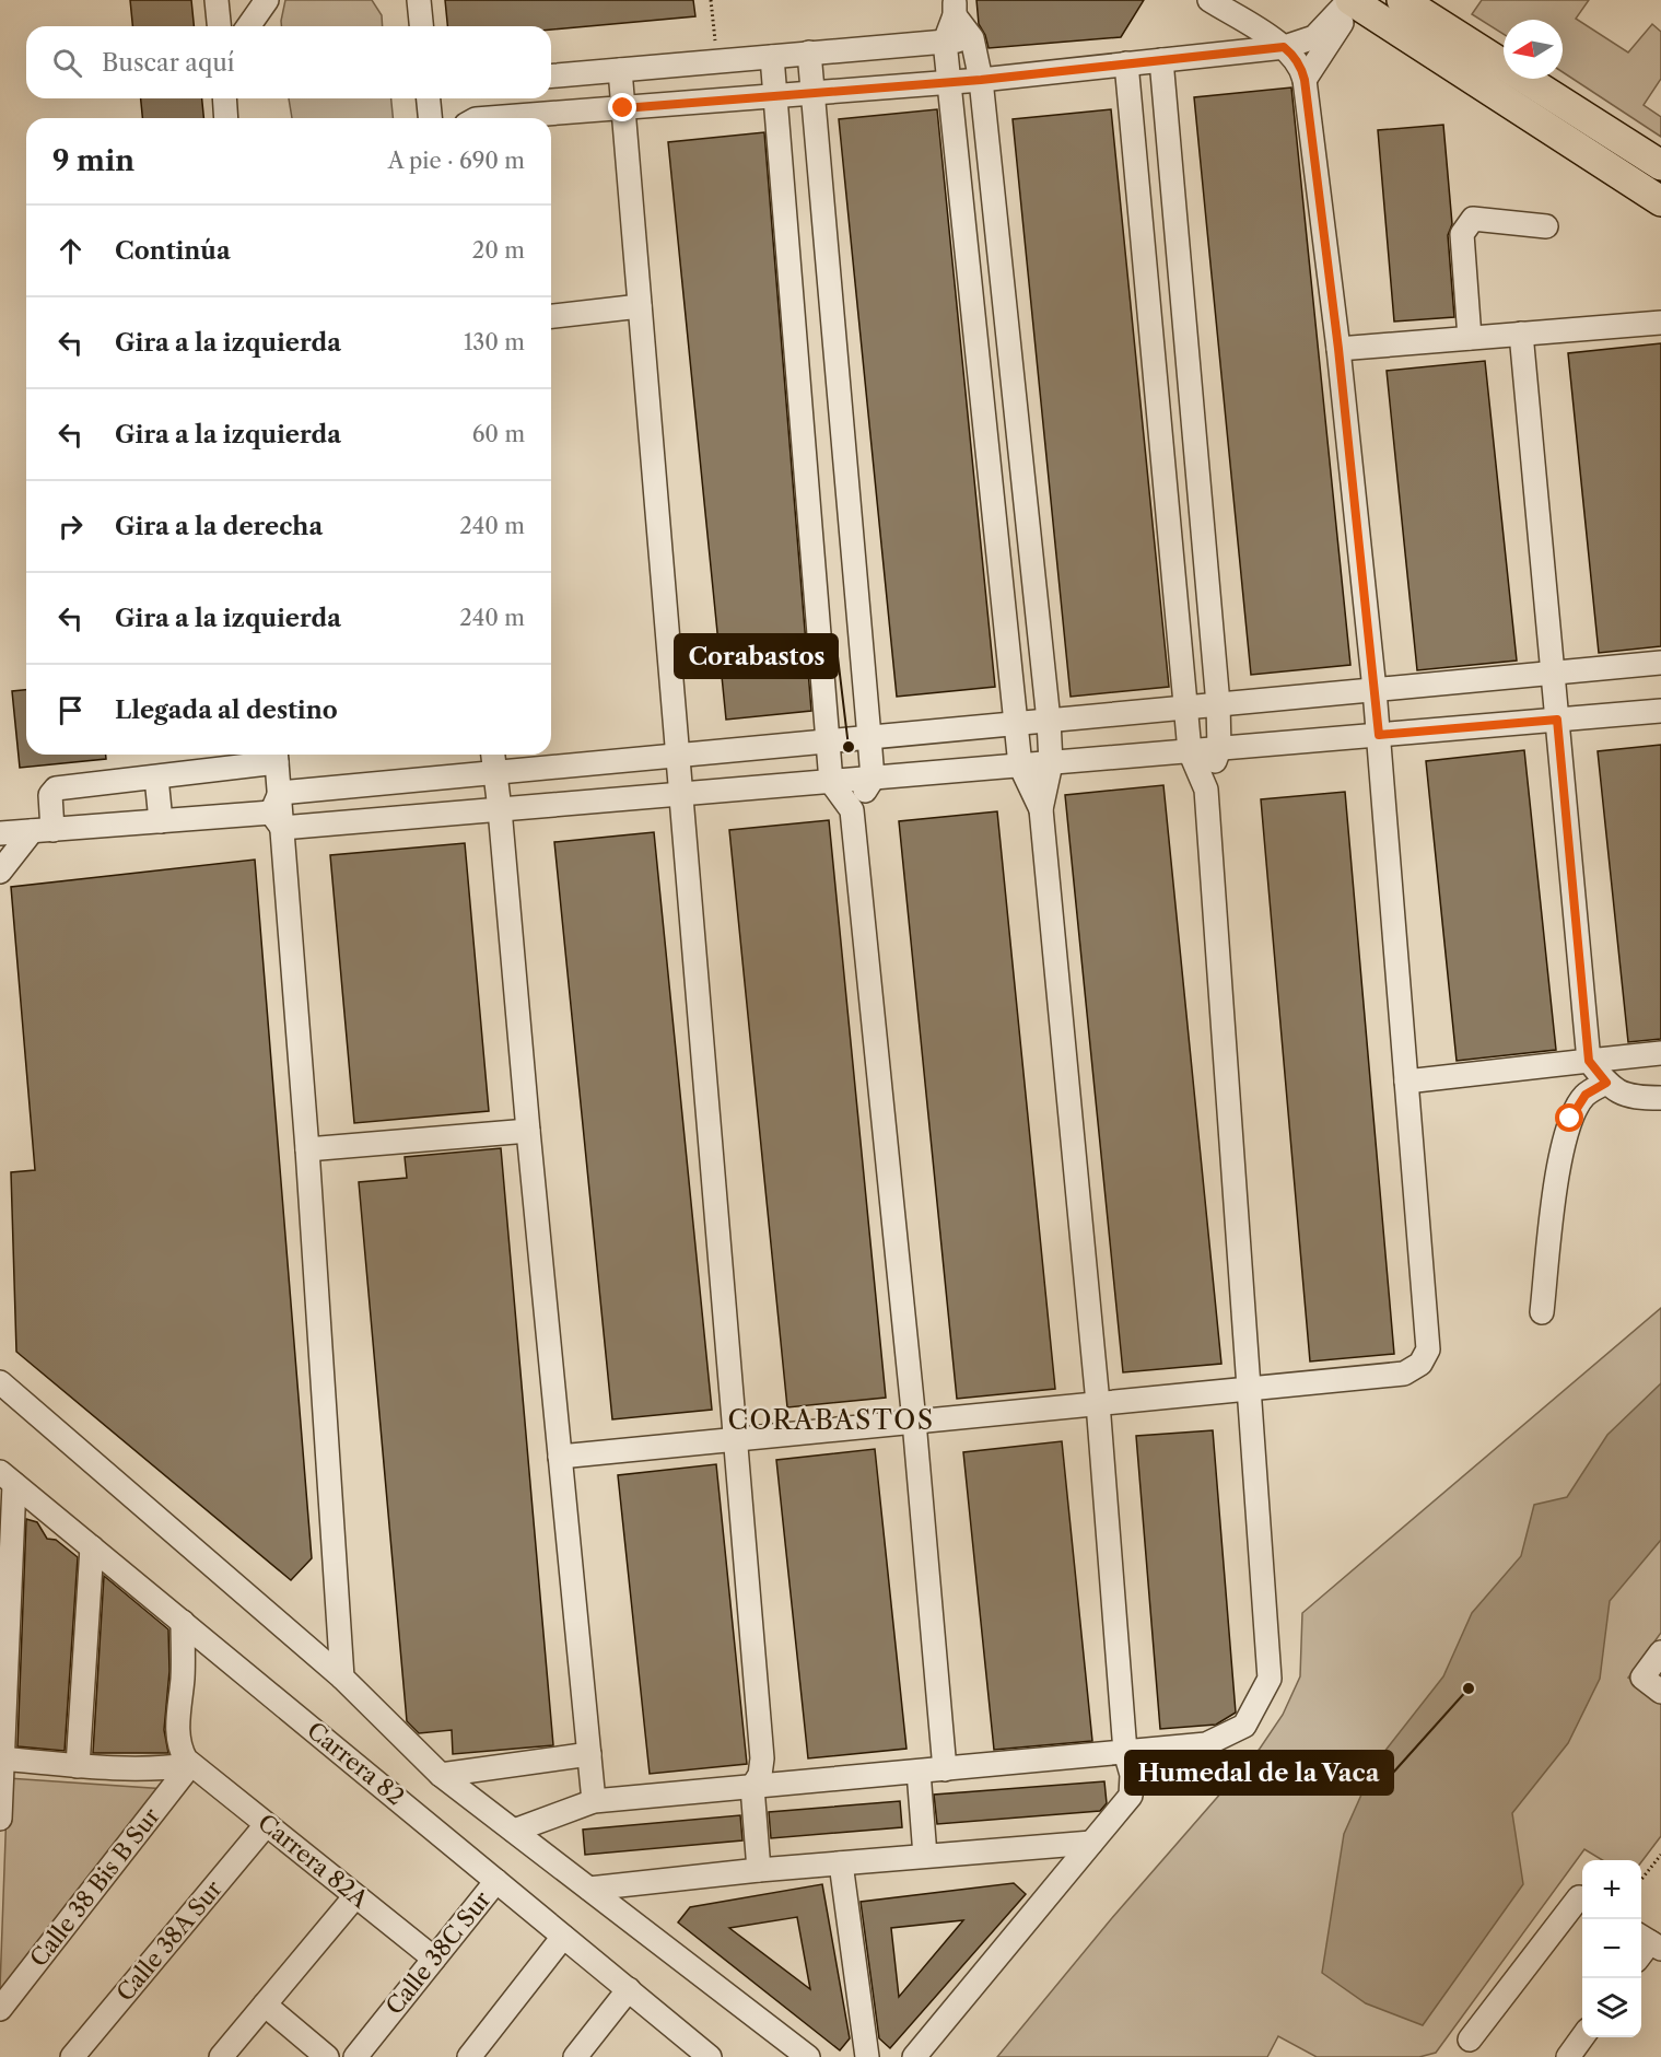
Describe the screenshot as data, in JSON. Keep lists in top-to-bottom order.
{
  "streets": {
    "street": [
      "Carrera 82",
      "Carrera 82A",
      "Calle 38 Bis B Sur",
      "Calle 38A Sur",
      "Calle 38C Sur"
    ]
  },
  "crossings": [
    ["Carrera 82", "Calle 38C Sur"],
    ["Carrera 82A", "Calle 38 Bis B Sur"],
    ["Carrera 82A", "Calle 38A Sur"],
    ["Carrera 82A", "Calle 38C Sur"]
  ],
  "districts": ["CORABASTOS"],
  "places": ["Corabastos", "Humedal de la Vaca"],
  "north": "left",
  "page": {
    "search": "Buscar aquí",
    "heading": ["9 min", "A pie · 690 m"],
    "list": [
      ["Continúa", "20 m"],
      ["Gira a la izquierda", "130 m"],
      ["Gira a la izquierda", "60 m"],
      ["Gira a la derecha", "240 m"],
      ["Gira a la izquierda", "240 m"],
      "Llegada al destino"
    ],
    "map_buttons": ["+", "−"]
  }
}
